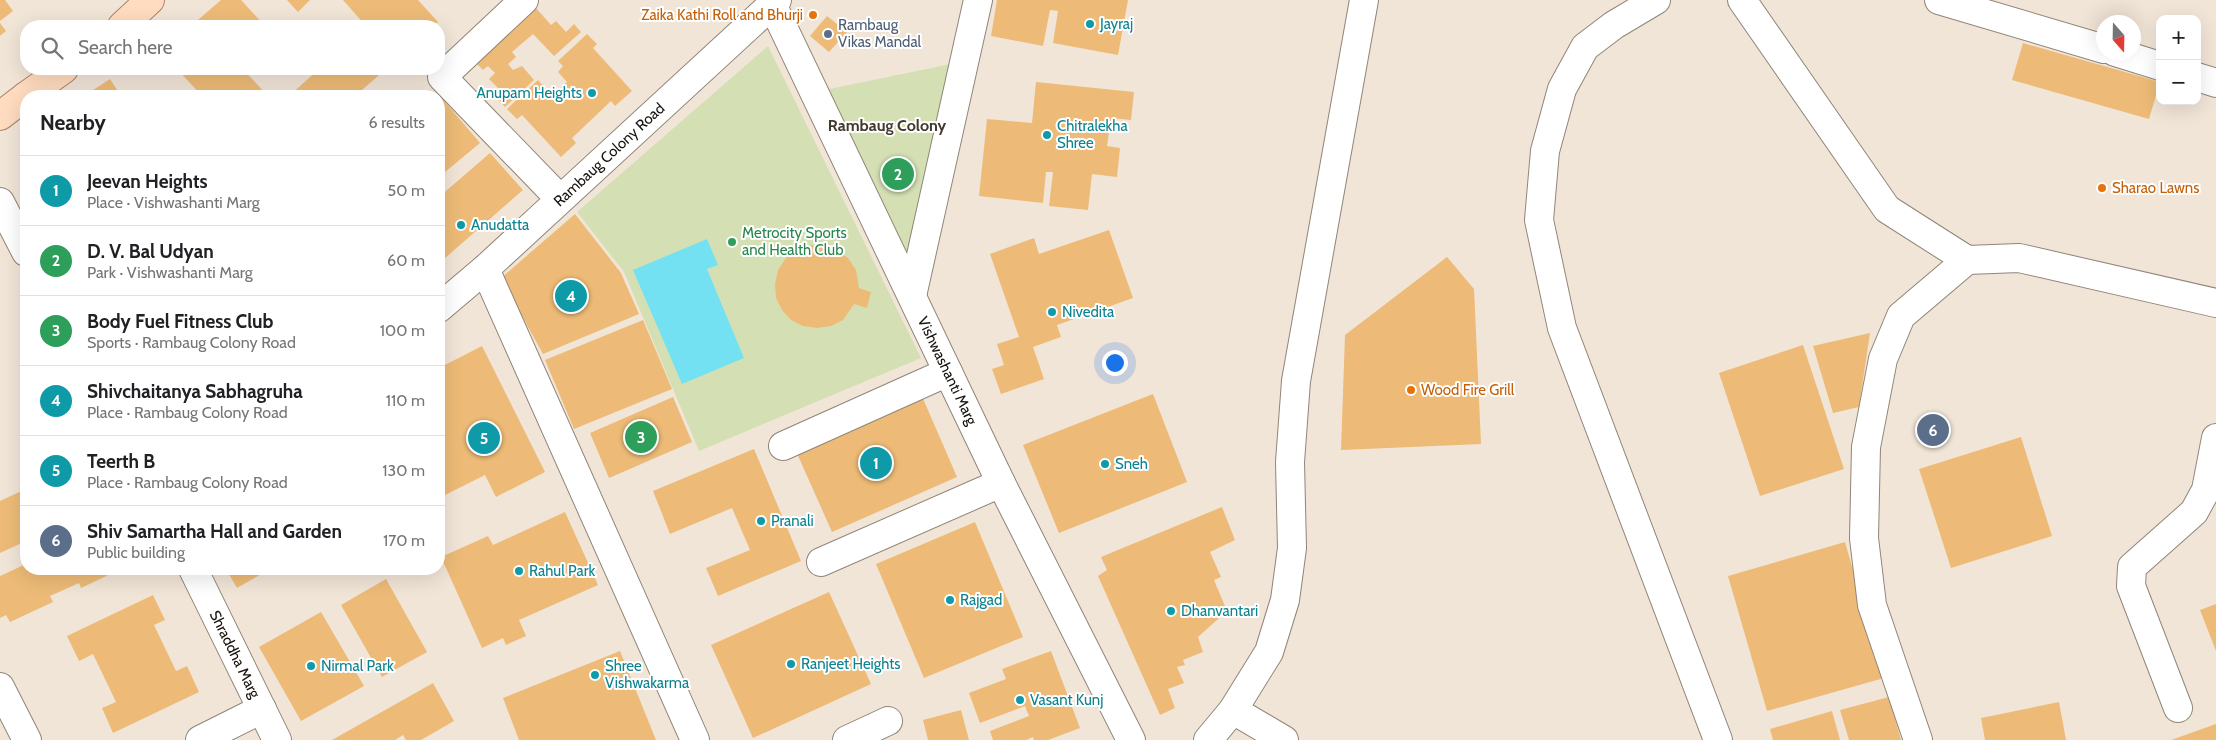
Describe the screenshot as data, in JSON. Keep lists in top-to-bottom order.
{
  "streets": {
    "street": ["Rambaug Colony Road", "Vishwashanti Marg", "Shraddha Marg"]
  },
  "crossings": [
    ["Rambaug Colony Road", "Vishwashanti Marg"]
  ],
  "districts": ["Rambaug Colony"],
  "places": [
    "Zaika Kathi Roll and Bhurji",
    "Jayraj",
    "Rambaug Vikas Mandal",
    "Anupam Heights",
    "Chitralekha Shree",
    "Sharao Lawns",
    "Anudatta",
    "Metrocity Sports and Health Club",
    "Nivedita",
    "Wood Fire Grill",
    "Sneh",
    "Pranali",
    "Rahul Park",
    "Rajgad",
    "Dhanvantari",
    "Ranjeet Heights",
    "Nirmal Park",
    "Shree Vishwakarma",
    "Vasant Kunj"
  ],
  "north": "bottom",
  "page": {
    "map_buttons": ["+", "−"],
    "search": "Search here",
    "heading": ["Nearby", "6 results"],
    "list": [
      {
        "mark": "1",
        "name": "Jeevan Heights",
        "note": "Place · Vishwashanti Marg",
        "value": "50 m"
      },
      {
        "mark": "2",
        "name": "D. V. Bal Udyan",
        "note": "Park · Vishwashanti Marg",
        "value": "60 m"
      },
      {
        "mark": "3",
        "name": "Body Fuel Fitness Club",
        "note": "Sports · Rambaug Colony Road",
        "value": "100 m"
      },
      {
        "mark": "4",
        "name": "Shivchaitanya Sabhagruha",
        "note": "Place · Rambaug Colony Road",
        "value": "110 m"
      },
      {
        "mark": "5",
        "name": "Teerth B",
        "note": "Place · Rambaug Colony Road",
        "value": "130 m"
      },
      {
        "mark": "6",
        "name": "Shiv Samartha Hall and Garden",
        "note": "Public building",
        "value": "170 m"
      }
    ],
    "pins": [
      "2",
      "4",
      "6",
      "3",
      "5",
      "1"
    ]
  }
}
